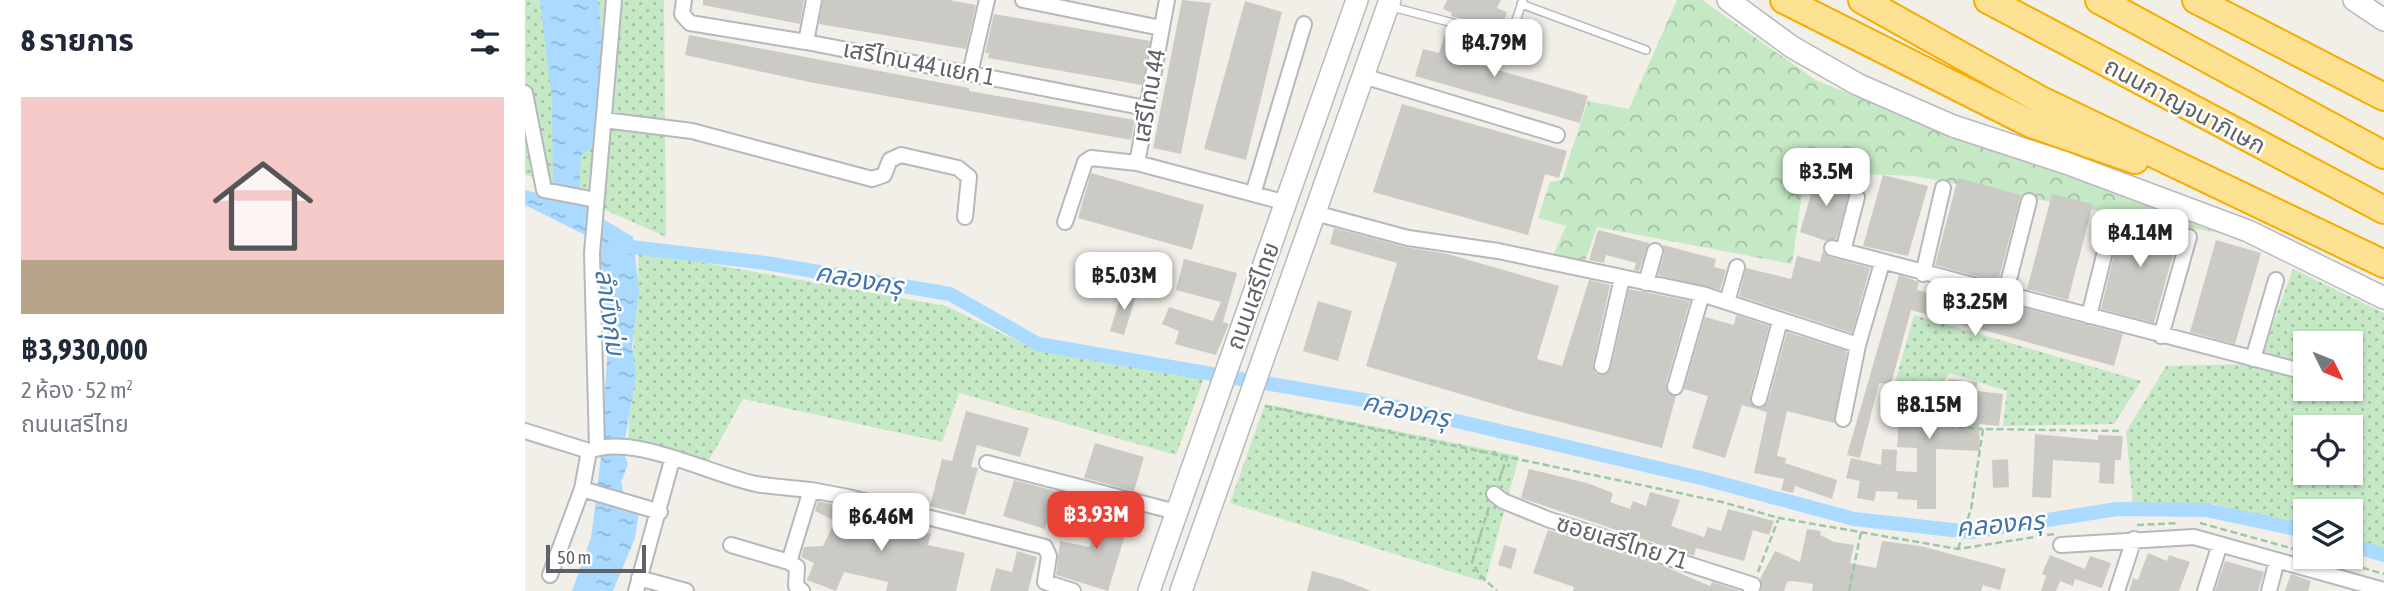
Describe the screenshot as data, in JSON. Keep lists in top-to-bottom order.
{
  "streets": {
    "highway": ["ถนนกาญจนาภิเษก"],
    "main road": ["ถนนเสรีไทย"],
    "street": ["เสรีไทน 44 แยก 1", "เสรีไทน 44", "ซอยเสรีไทย 71"]
  },
  "crossings": [
    ["เสรีไทน 44 แยก 1", "เสรีไทน 44"],
    ["เสรีไทน 44", "ถนนเสรีไทย"]
  ],
  "water": ["คลองครุ", "ลำบึงกุ่ม"],
  "scale_bar": "50 m",
  "north": "bottom right",
  "page": {
    "heading": "8 รายการ",
    "price": [
      "฿4.79M",
      "฿3.5M",
      "฿4.14M",
      "฿5.03M",
      "฿3.25M",
      "฿8.15M",
      "฿3.93M",
      "฿6.46M"
    ],
    "list": [
      {
        "name": "฿3,930,000",
        "note": "2 ห้อง · 52 m² · ถนนเสรีไทย"
      }
    ],
    "scale": "50 m"
  }
}
